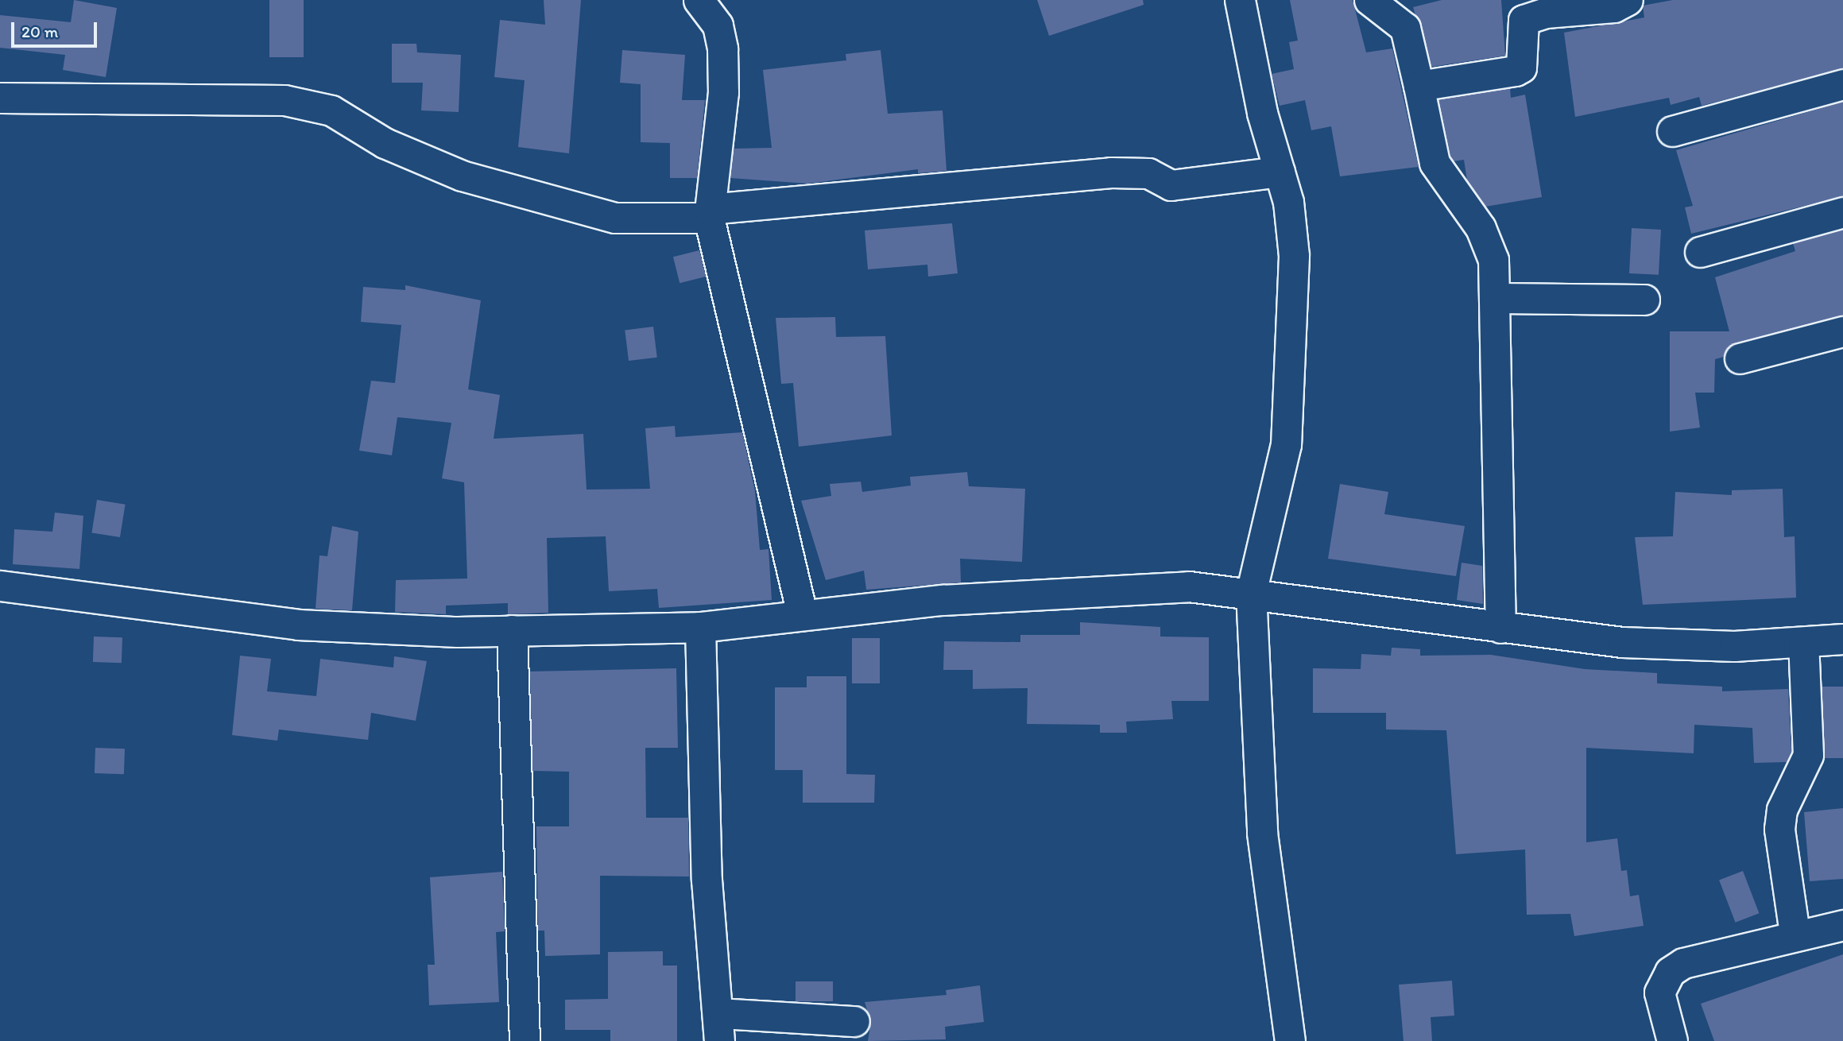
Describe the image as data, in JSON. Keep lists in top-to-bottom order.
{
  "scale_bar": "20 m"
}
